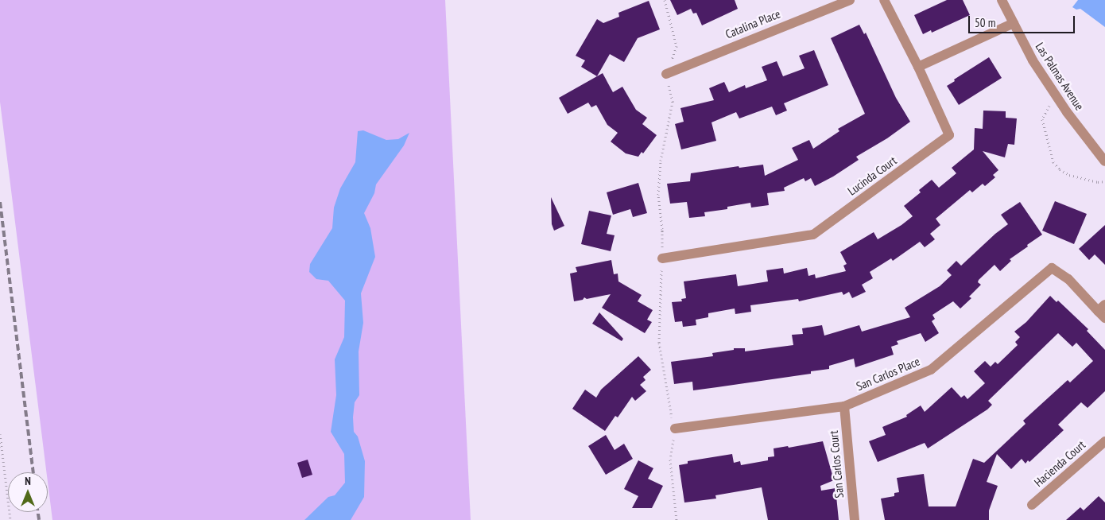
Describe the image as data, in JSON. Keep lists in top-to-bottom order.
{
  "streets": {
    "street": [
      "Catalina Place",
      "Las Palmas Avenue",
      "Lucinda Court",
      "San Carlos Place",
      "Hacienda Court",
      "San Carlos Court"
    ]
  },
  "crossings": [
    ["San Carlos Place", "San Carlos Court"]
  ],
  "scale_bar": "50 m",
  "north": "top"
}
